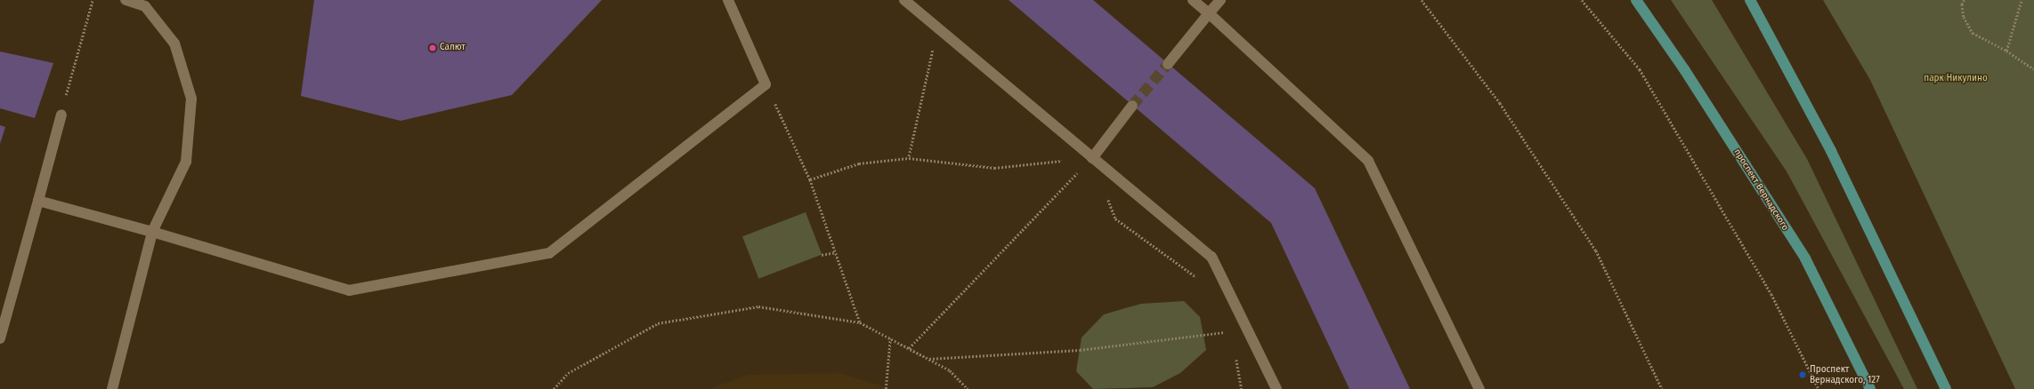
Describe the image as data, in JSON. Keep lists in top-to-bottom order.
{
  "streets": {
    "main road": ["проспект Вернадского"]
  },
  "parks": ["парк Никулино"],
  "places": ["Салют", "Проспект Вернадского, 127"]
}
